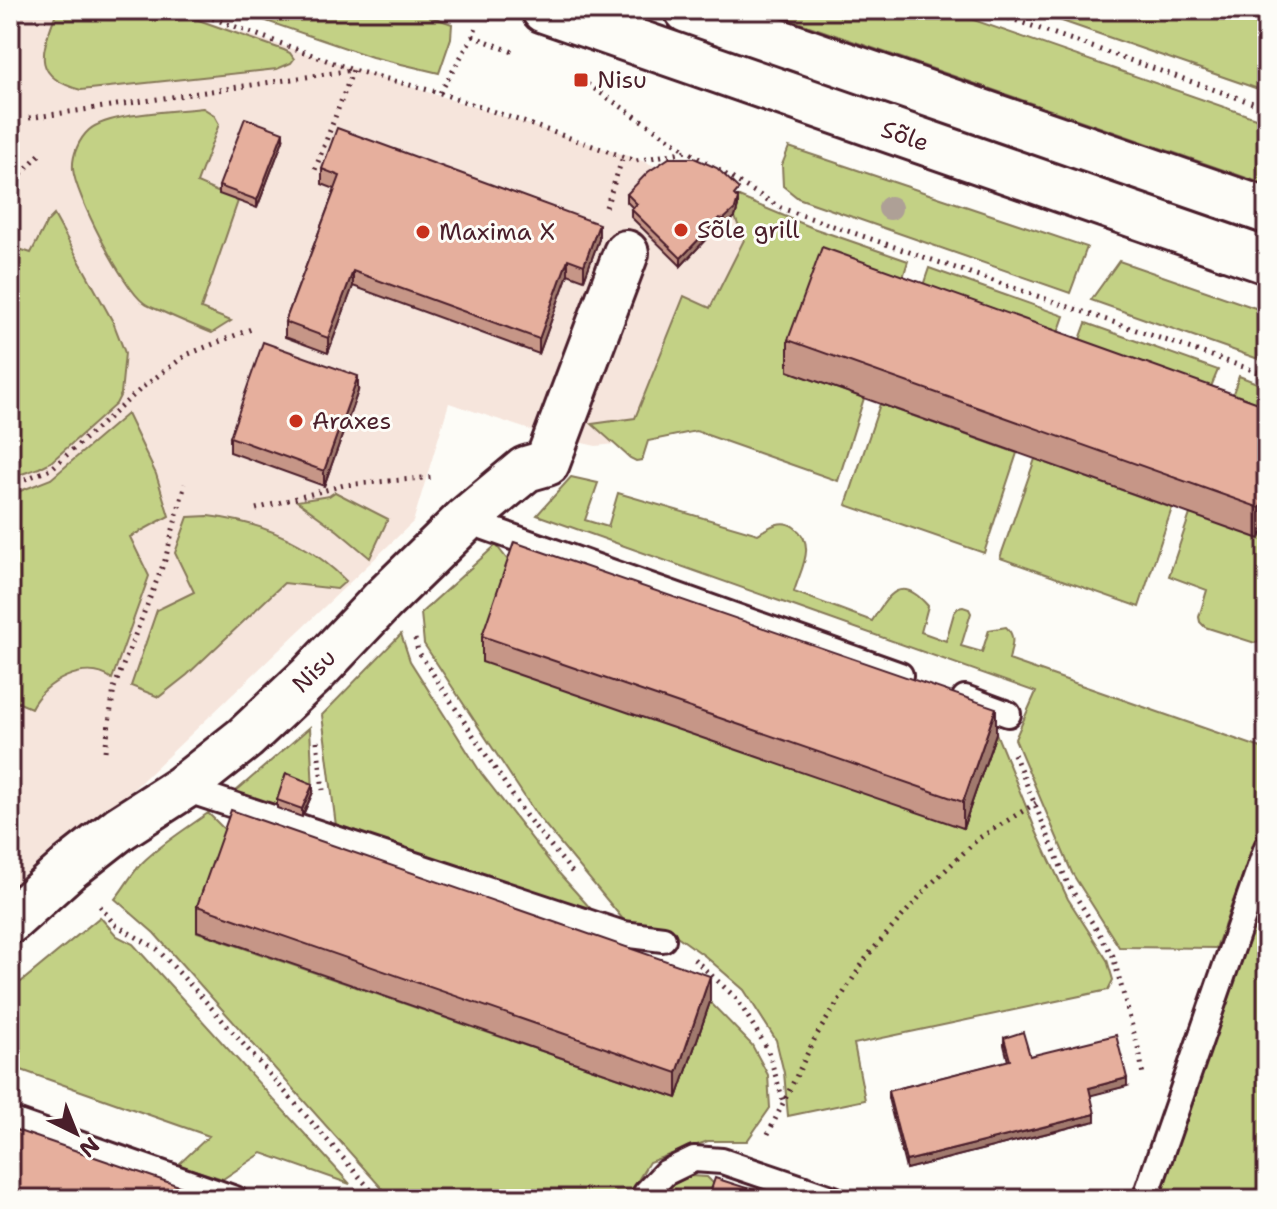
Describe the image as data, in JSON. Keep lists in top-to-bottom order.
{
  "streets": {
    "main road": ["Sõle", "Nisu"]
  },
  "places": {
    "transit": ["Nisu"],
    "other": ["Sõle grill", "Maxima X", "Araxes"]
  },
  "north": "bottom right"
}
